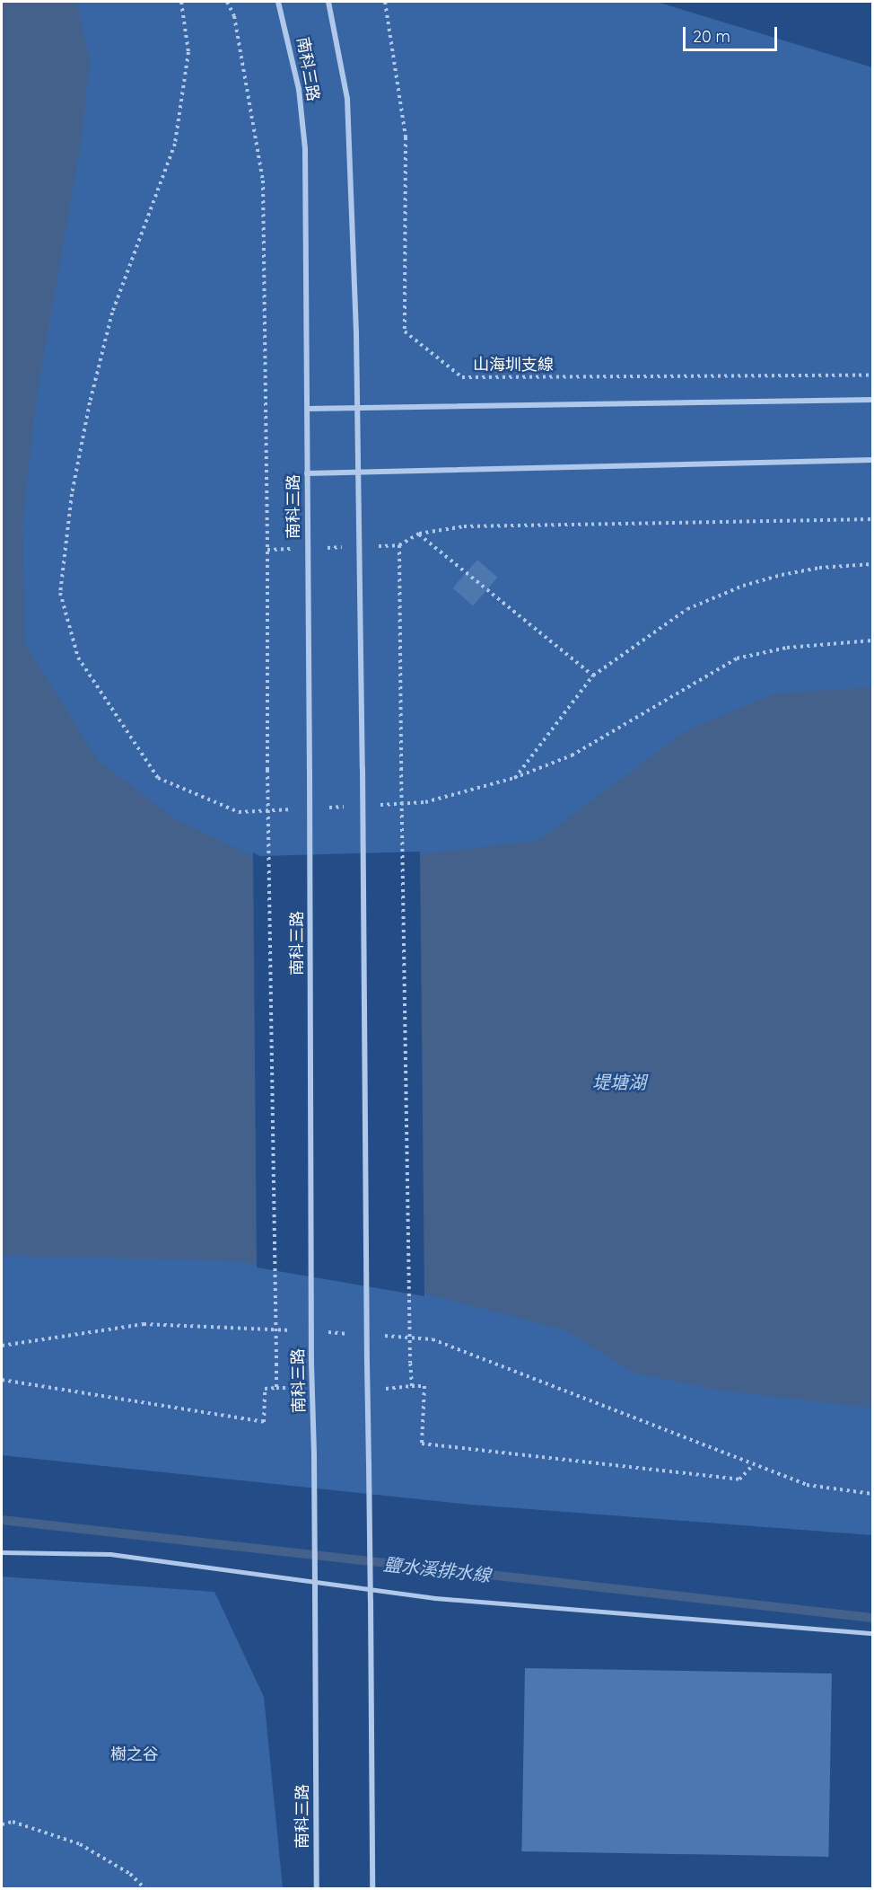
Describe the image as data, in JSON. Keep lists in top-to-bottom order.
{
  "streets": {
    "street": ["南科三路"],
    "path": ["山海圳支線"]
  },
  "water": ["堤塘湖", "鹽水溪排水線"],
  "parks": ["樹之谷"],
  "scale_bar": "20 m"
}
